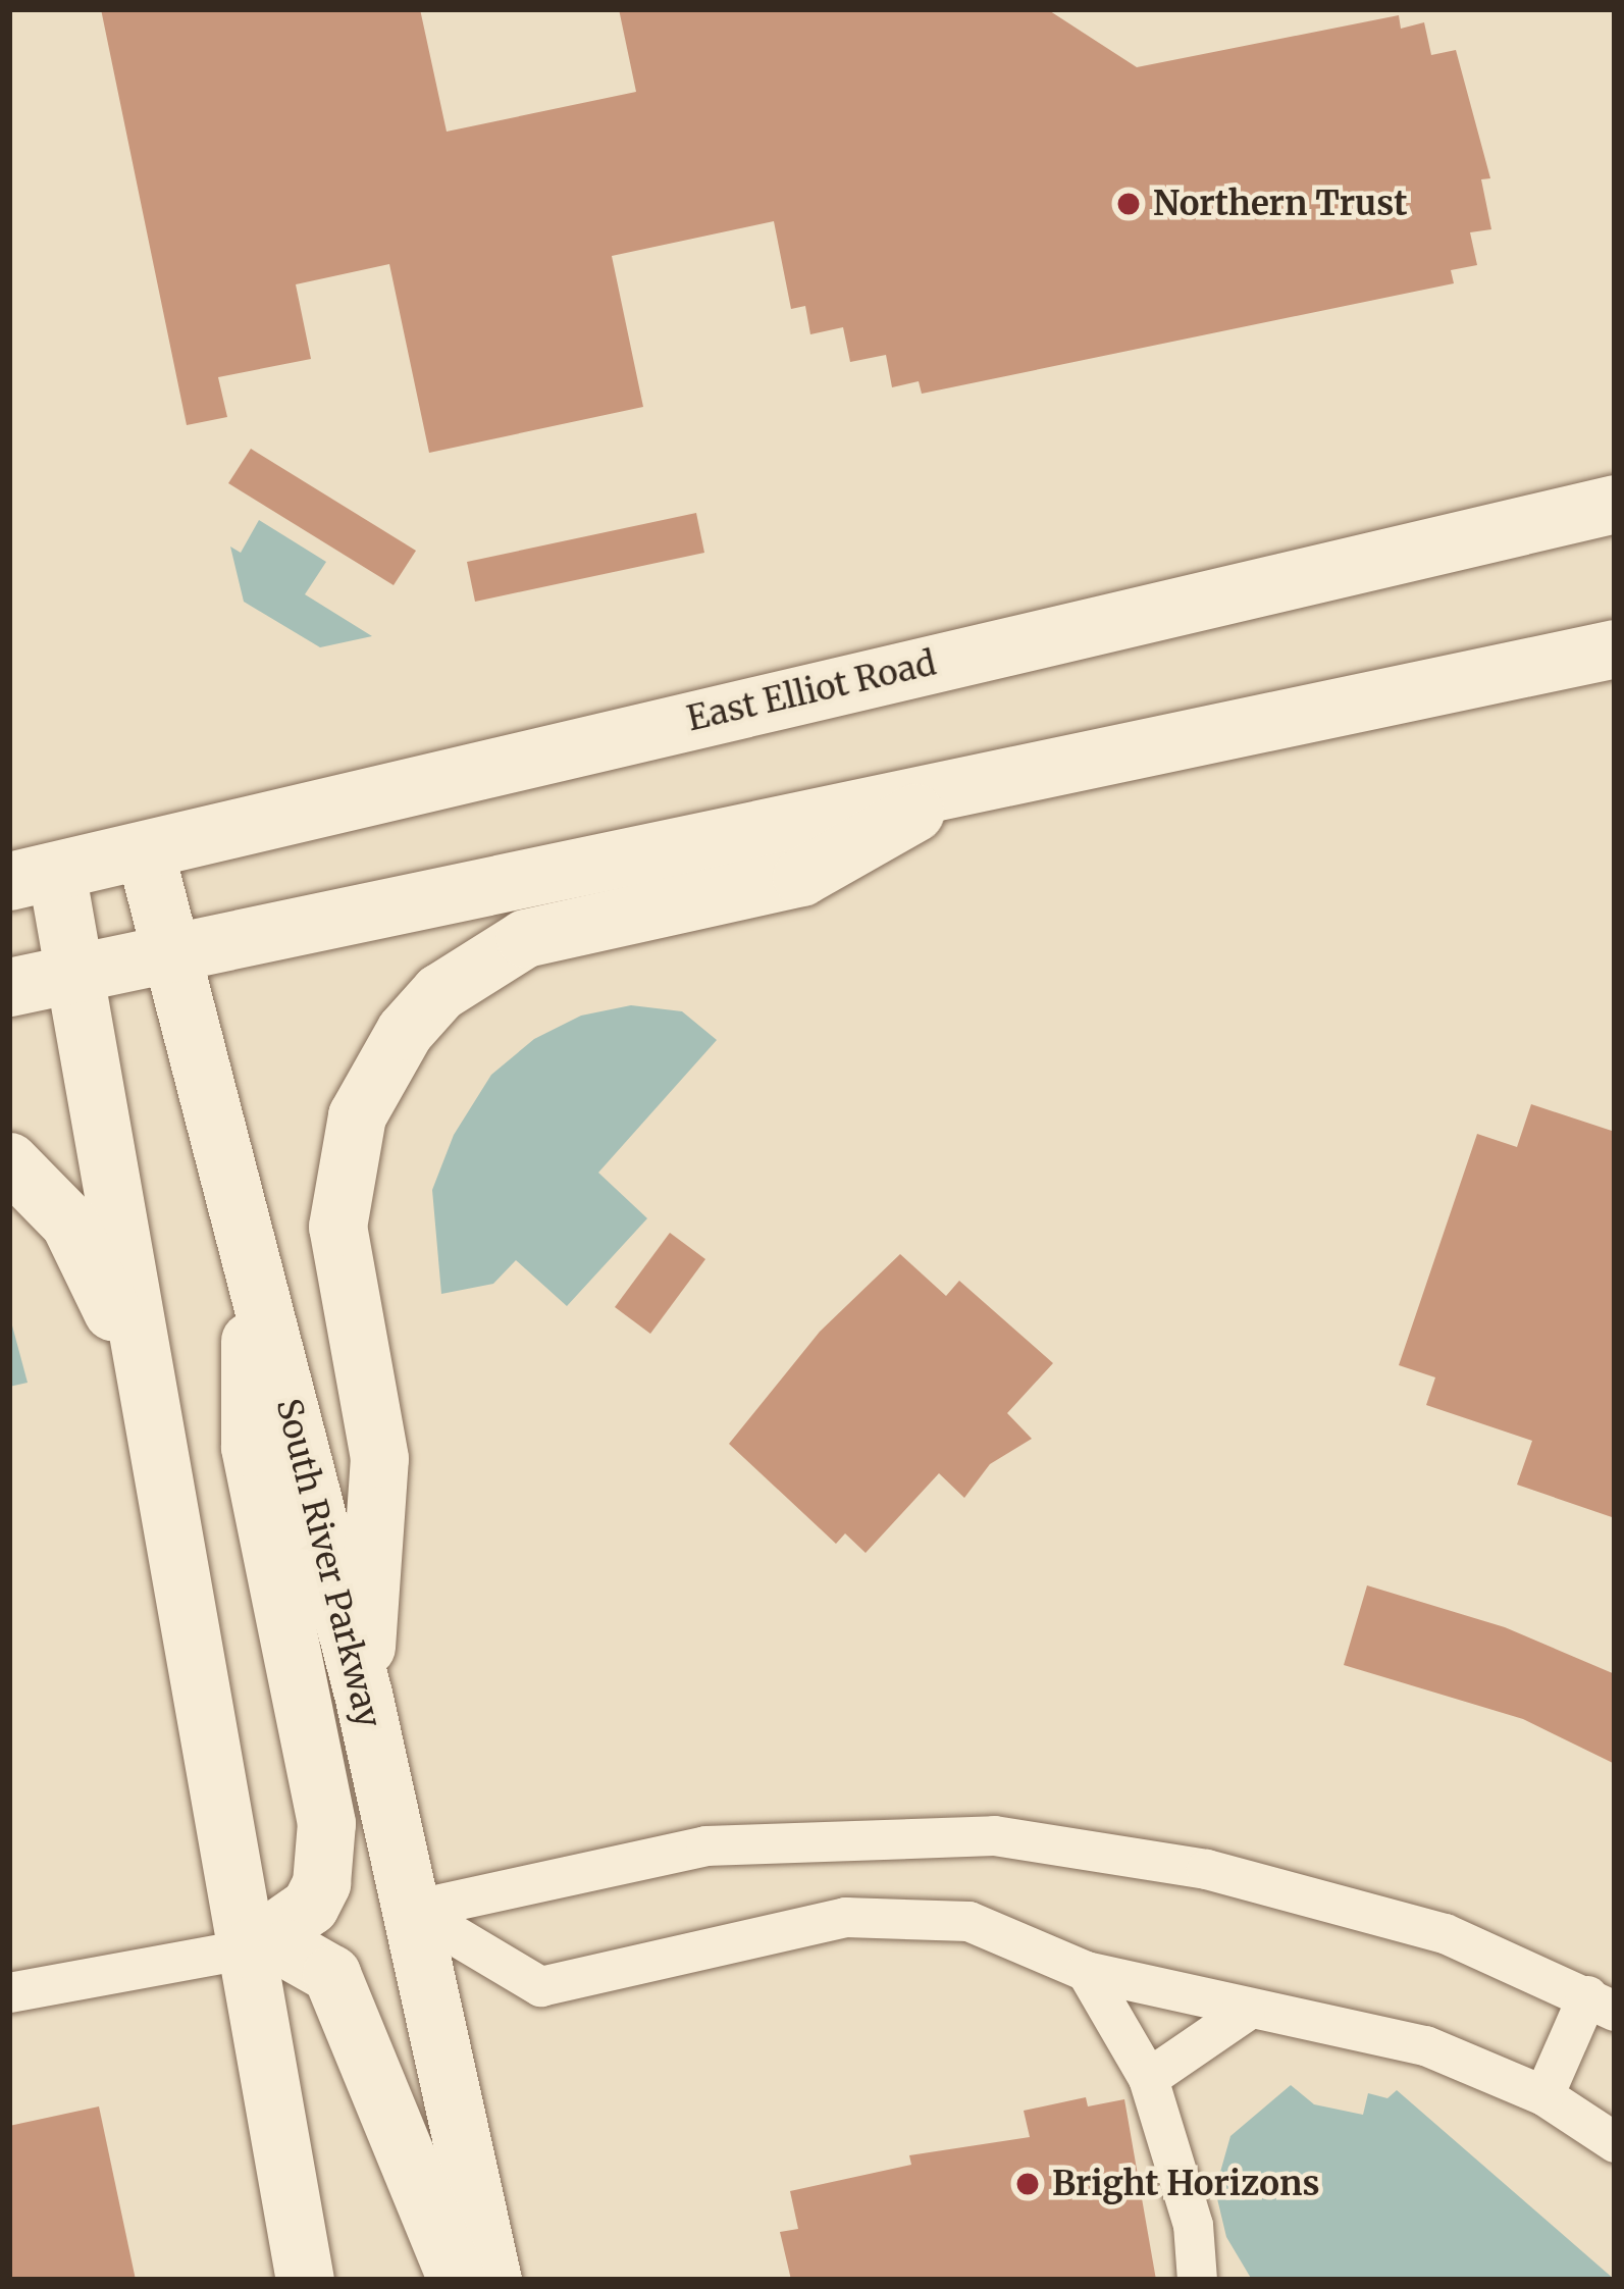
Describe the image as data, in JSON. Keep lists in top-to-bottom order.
{
  "streets": {
    "street": ["East Elliot Road", "South River Parkway"]
  },
  "crossings": [
    ["East Elliot Road", "South River Parkway"]
  ],
  "places": ["Northern Trust", "Bright Horizons"]
}
